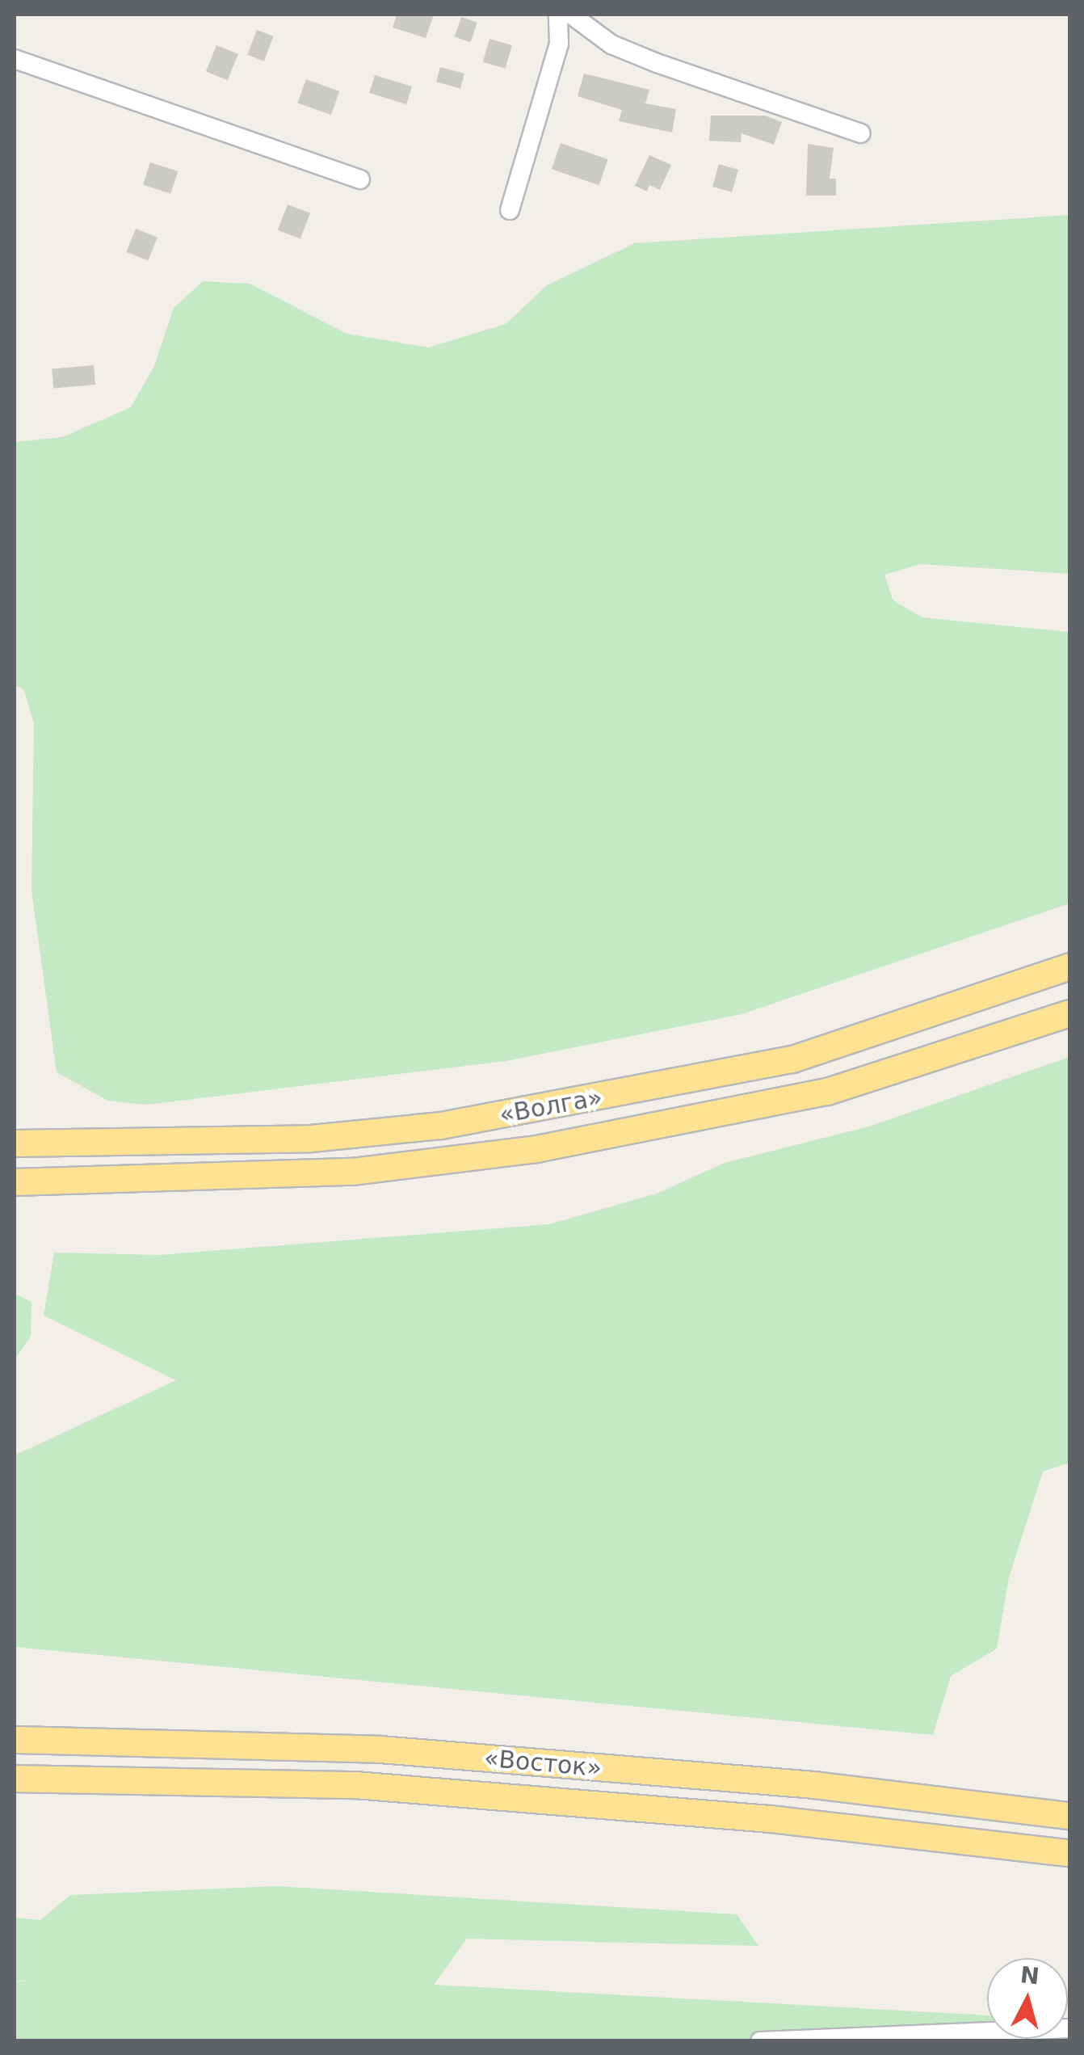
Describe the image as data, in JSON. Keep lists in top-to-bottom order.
{
  "streets": {
    "highway": ["«Волга»", "«Восток»"]
  },
  "north": "top"
}
